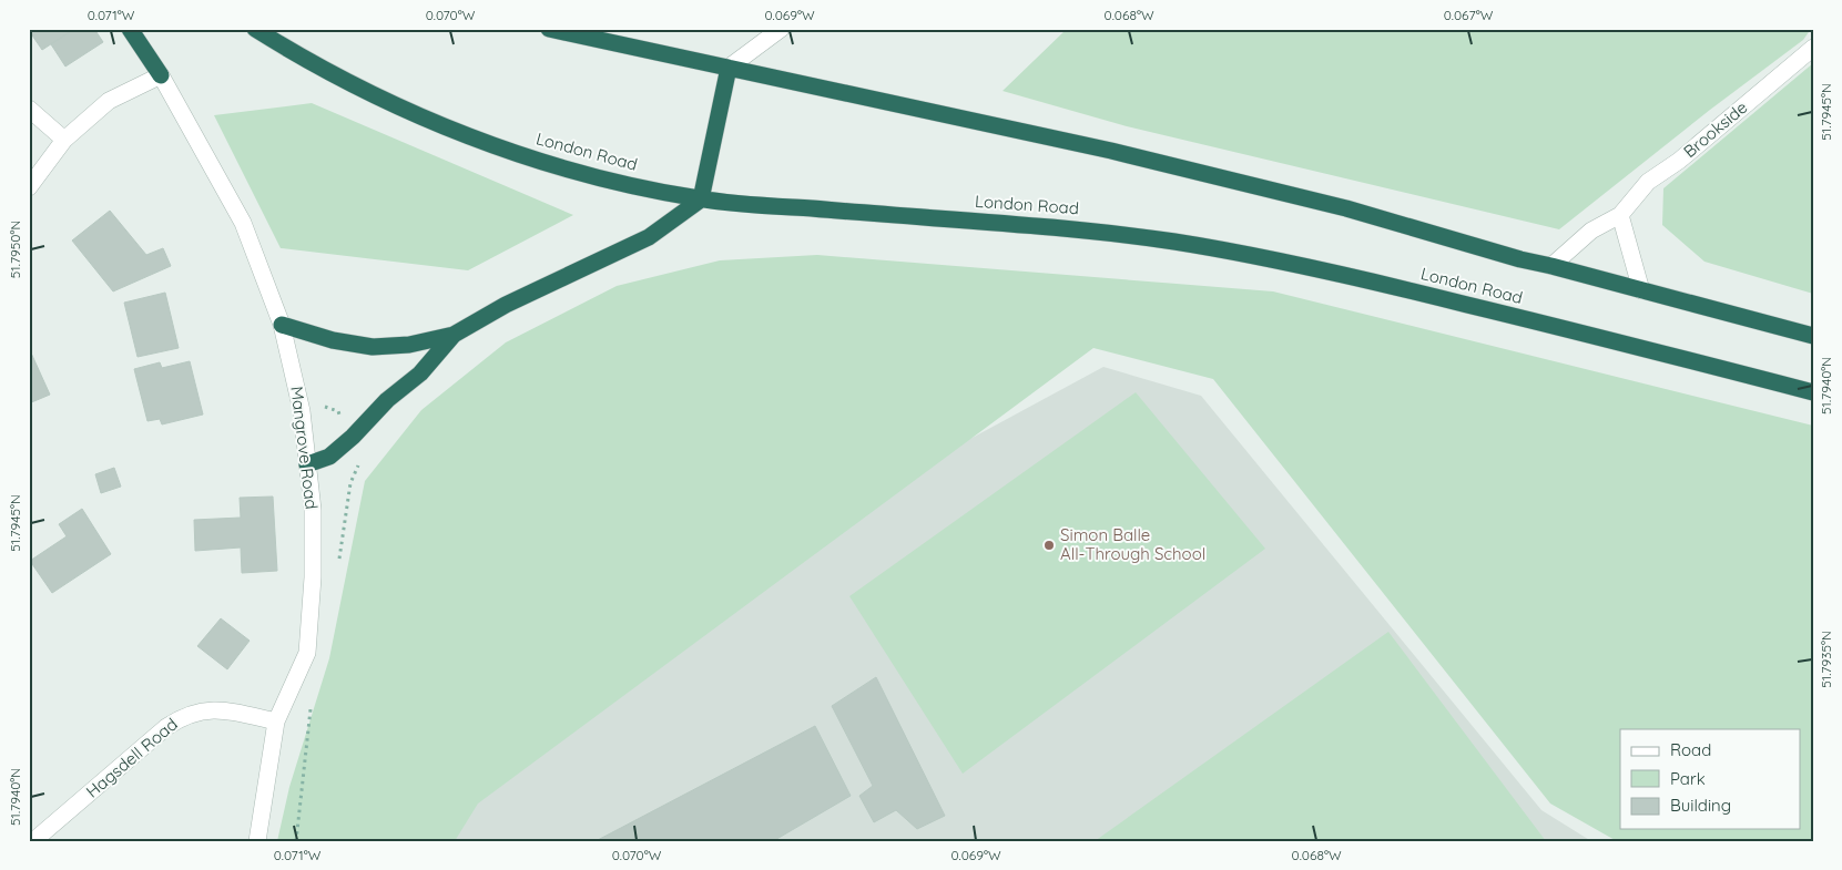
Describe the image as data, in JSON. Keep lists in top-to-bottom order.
{
  "streets": {
    "highway": ["London Road"],
    "street": ["Brookside", "Mangrove Road", "Hagsdell Road"]
  },
  "crossings": [
    ["Mangrove Road", "Hagsdell Road"]
  ],
  "places": ["Simon Balle All-Through School"],
  "legend": ["Road", "Park", "Building"],
  "coordinates": [
    "0.071°W",
    "0.070°W",
    "0.069°W",
    "0.068°W",
    "0.067°W",
    "51.7945°N",
    "51.7950°N",
    "51.7940°N",
    "51.7935°N"
  ]
}
